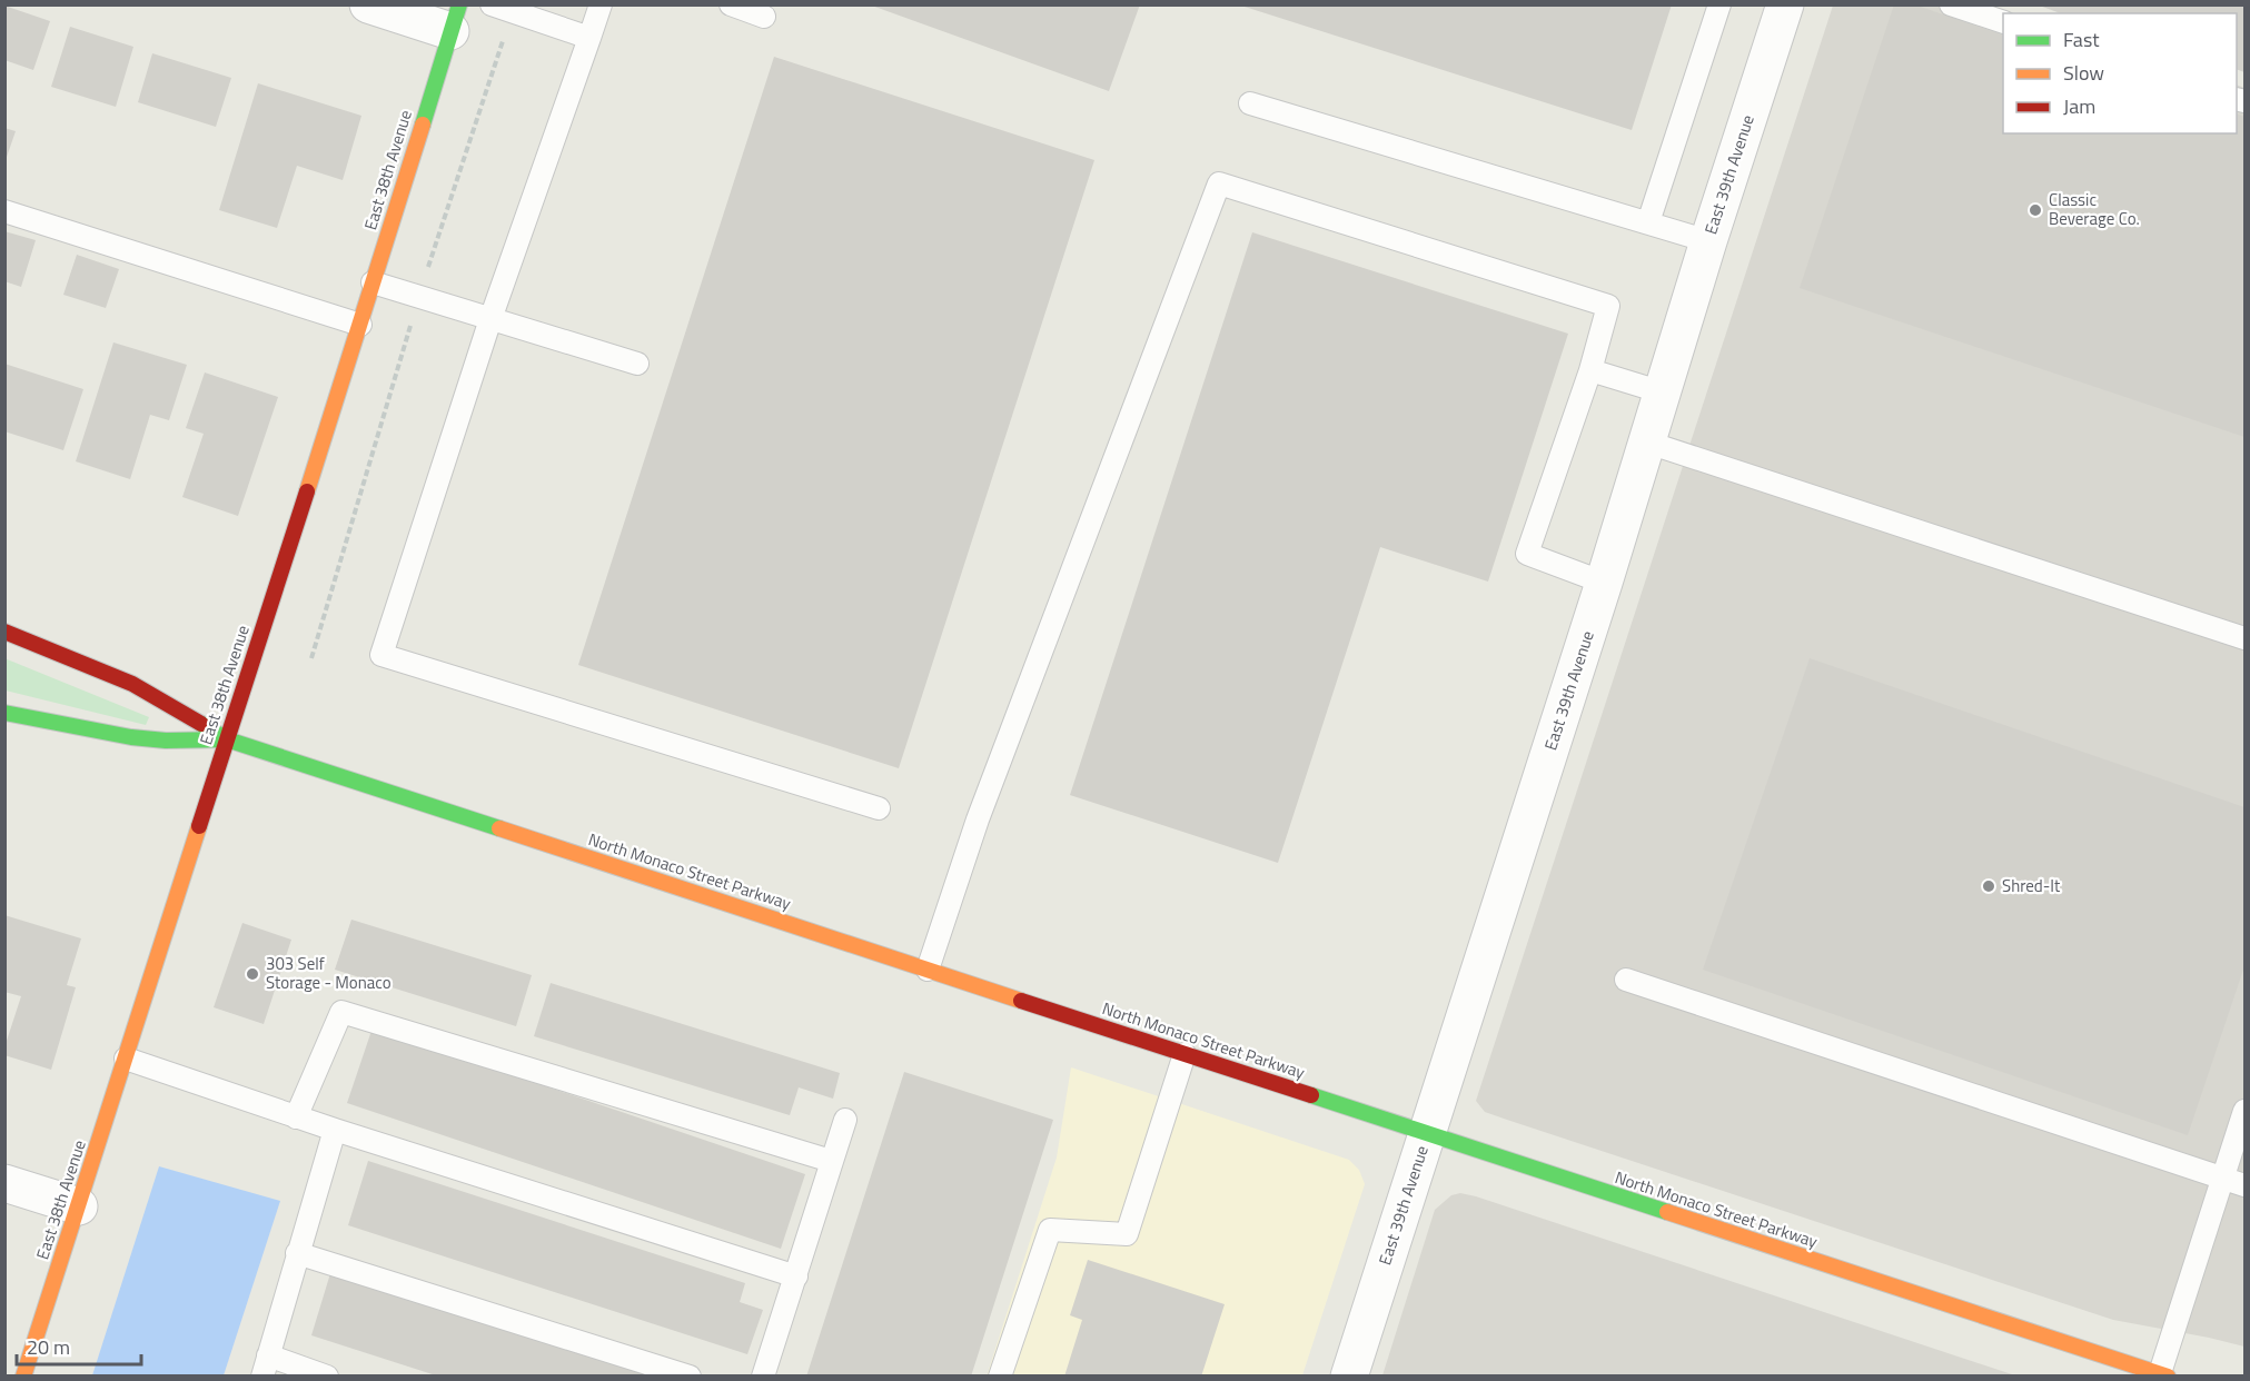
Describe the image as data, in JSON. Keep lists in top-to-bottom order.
{
  "streets": {
    "street": ["East 38th Avenue", "East 39th Avenue", "North Monaco Street Parkway"]
  },
  "crossings": [
    ["East 38th Avenue", "North Monaco Street Parkway"],
    ["East 39th Avenue", "North Monaco Street Parkway"]
  ],
  "places": ["Classic Beverage Co.", "Shred-It", "303 Self Storage - Monaco"],
  "legend": ["Fast", "Slow", "Jam"],
  "scale_bar": "20 m"
}
